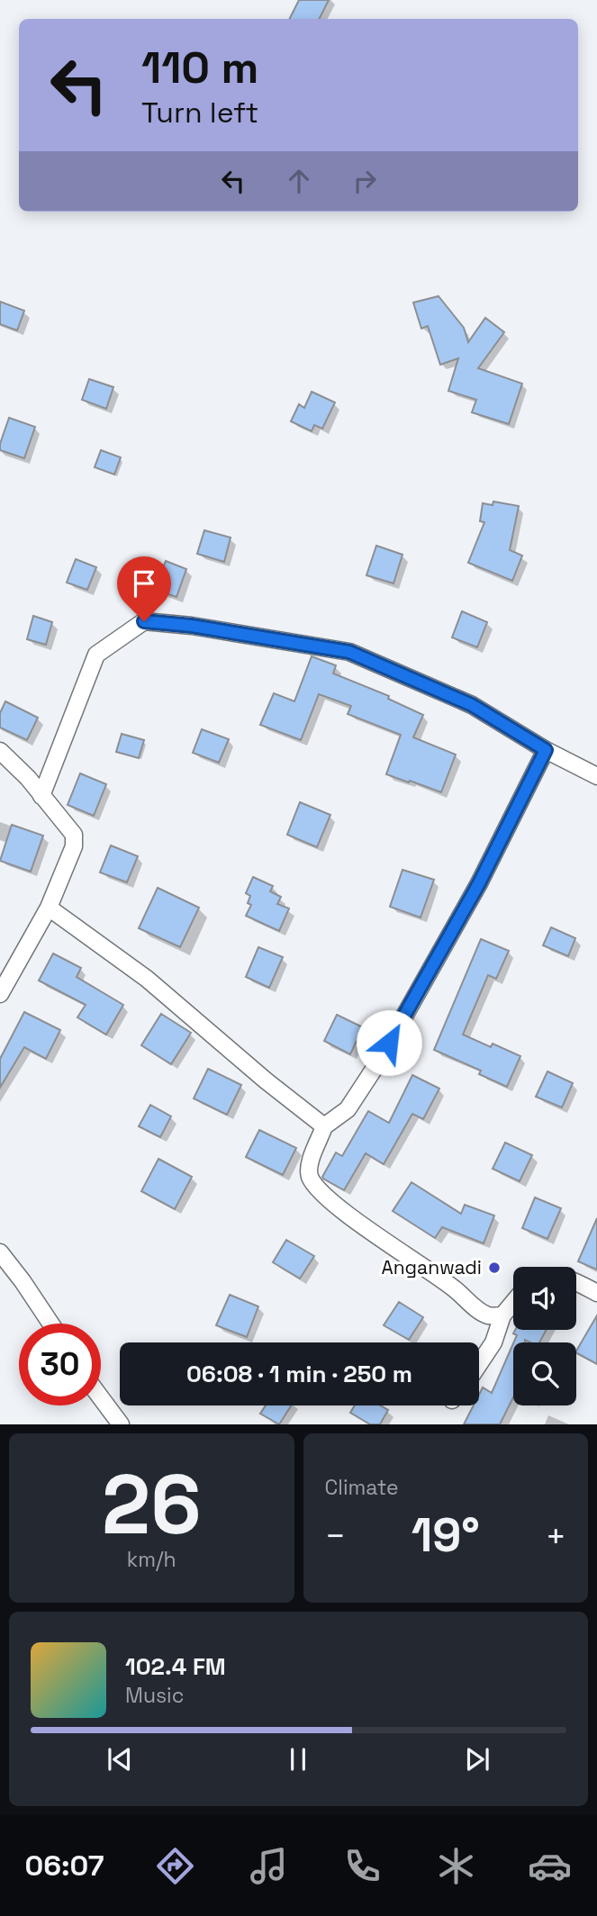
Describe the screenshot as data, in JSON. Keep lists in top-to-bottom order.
{
  "places": ["Anganwadi"],
  "page": {
    "turn": ["110 m", "Turn left"],
    "limit": "30",
    "trip": "06:08 · 1 min · 250 m",
    "tile": [
      ["26", "km/h"],
      "Climate"
    ],
    "heat": ["−", "19°", "+"],
    "song": ["102.4 FM", "Music"],
    "tabs": "06:07"
  }
}
